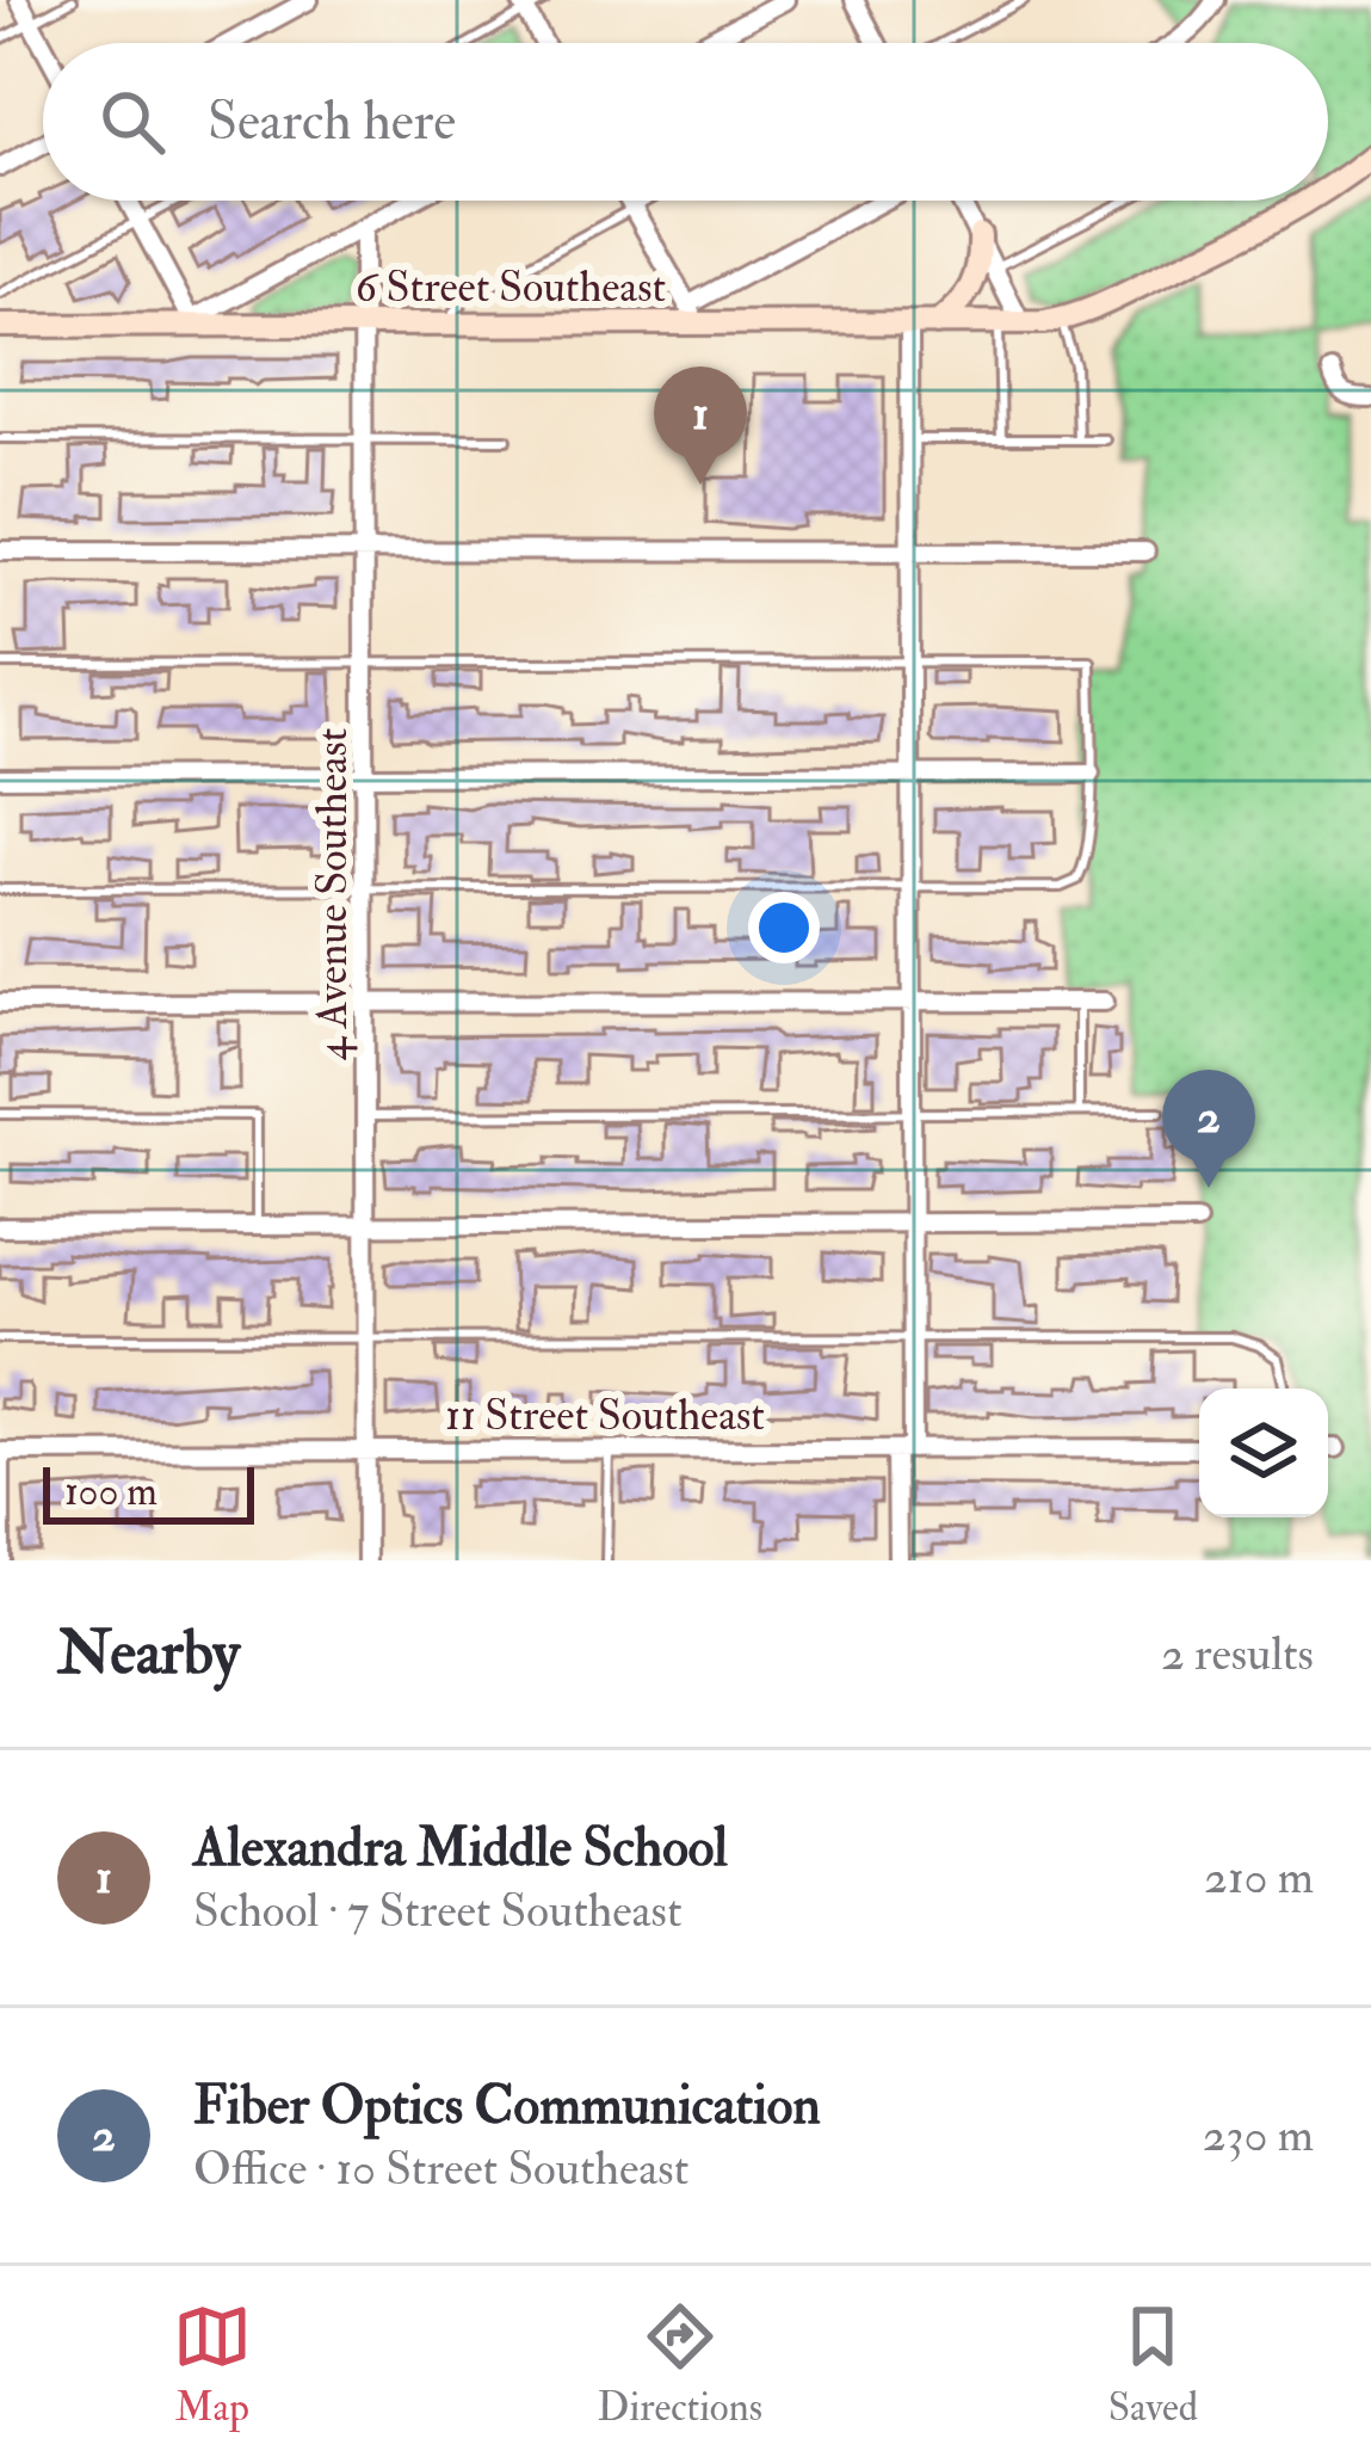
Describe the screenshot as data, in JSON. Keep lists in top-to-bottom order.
{
  "streets": {
    "street": ["6 Street Southeast", "4 Avenue Southeast", "11 Street Southeast"]
  },
  "crossings": [
    ["6 Street Southeast", "4 Avenue Southeast"],
    ["4 Avenue Southeast", "11 Street Southeast"]
  ],
  "scale_bar": "100 m",
  "page": {
    "search": "Search here",
    "pins": ["1", "2"],
    "scale": "100 m",
    "heading": ["Nearby", "2 results"],
    "list": [
      {
        "mark": "1",
        "name": "Alexandra Middle School",
        "note": "School · 7 Street Southeast",
        "value": "210 m"
      },
      {
        "mark": "2",
        "name": "Fiber Optics Communication",
        "note": "Office · 10 Street Southeast",
        "value": "230 m"
      }
    ],
    "nav": ["Map", "Directions", "Saved"]
  }
}
